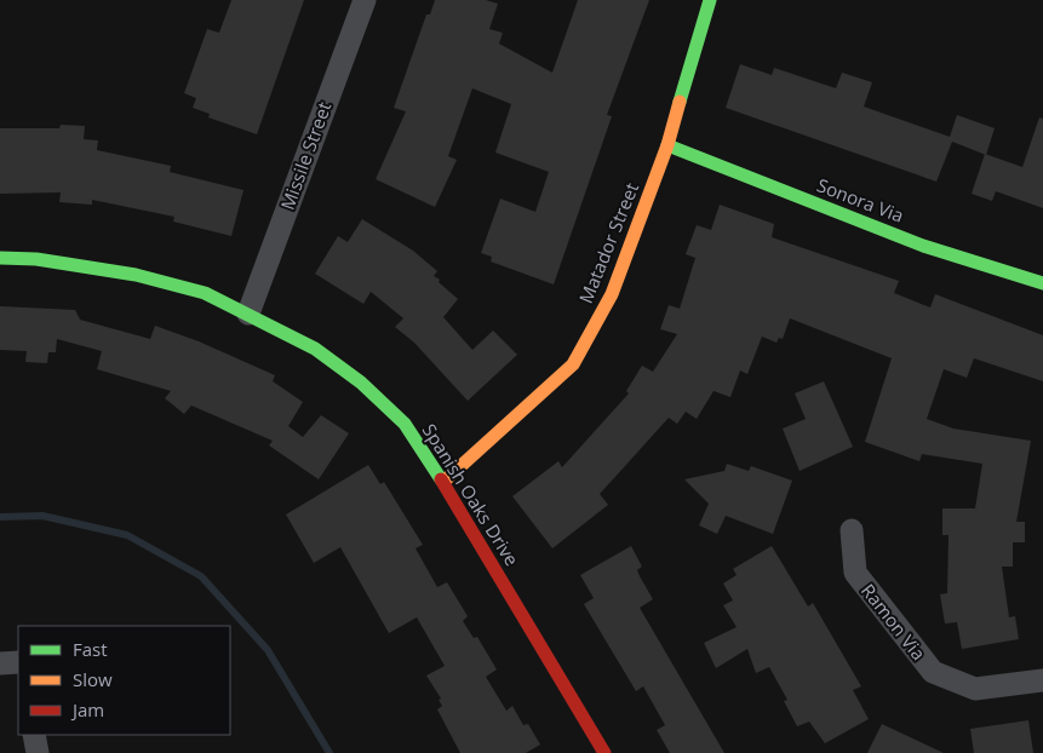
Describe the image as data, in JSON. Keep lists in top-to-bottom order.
{
  "streets": {
    "street": [
      "Missile Street",
      "Sonora Via",
      "Matador Street",
      "Spanish Oaks Drive",
      "Ramon Via"
    ]
  },
  "crossings": [
    ["Missile Street", "Spanish Oaks Drive"],
    ["Sonora Via", "Matador Street"],
    ["Matador Street", "Spanish Oaks Drive"]
  ],
  "legend": ["Fast", "Slow", "Jam"]
}
